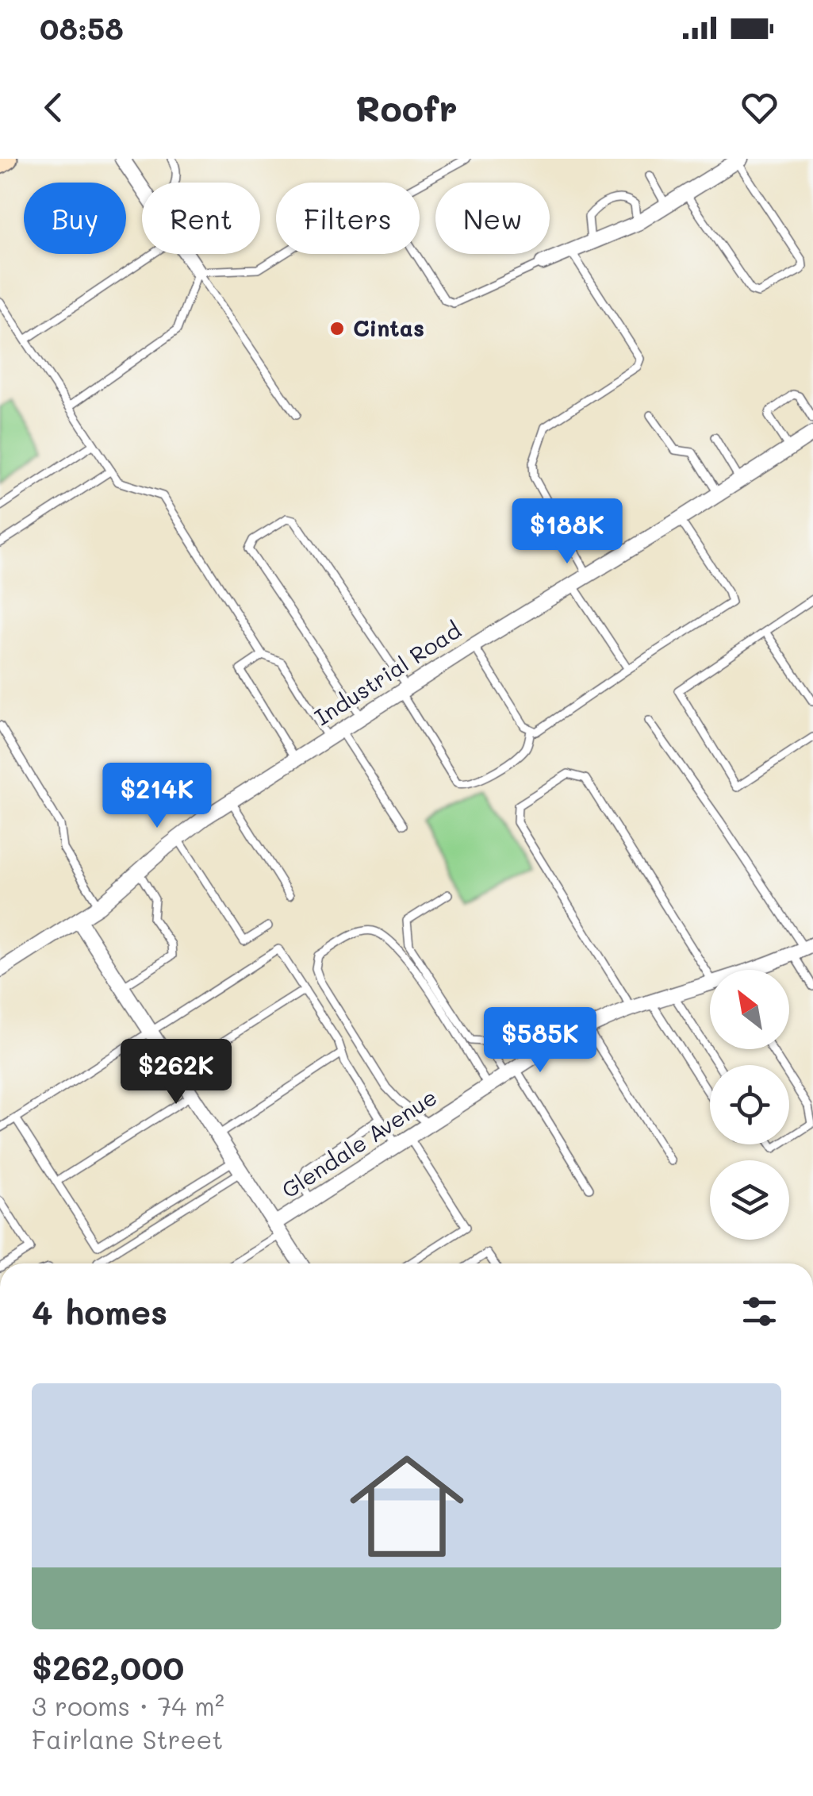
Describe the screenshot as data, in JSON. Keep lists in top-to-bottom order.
{
  "streets": {
    "street": ["Industrial Road", "Glendale Avenue"]
  },
  "places": ["Cintas"],
  "north": "top left",
  "page": {
    "status": "08:58",
    "header": "Roofr",
    "chip": [
      "Buy",
      "Rent",
      "Filters",
      "New"
    ],
    "price": [
      "$188K",
      "$214K",
      "$585K",
      "$262K"
    ],
    "heading": "4 homes",
    "list": [
      {
        "name": "$262,000",
        "note": "3 rooms · 74 m² · Fairlane Street"
      }
    ]
  }
}
